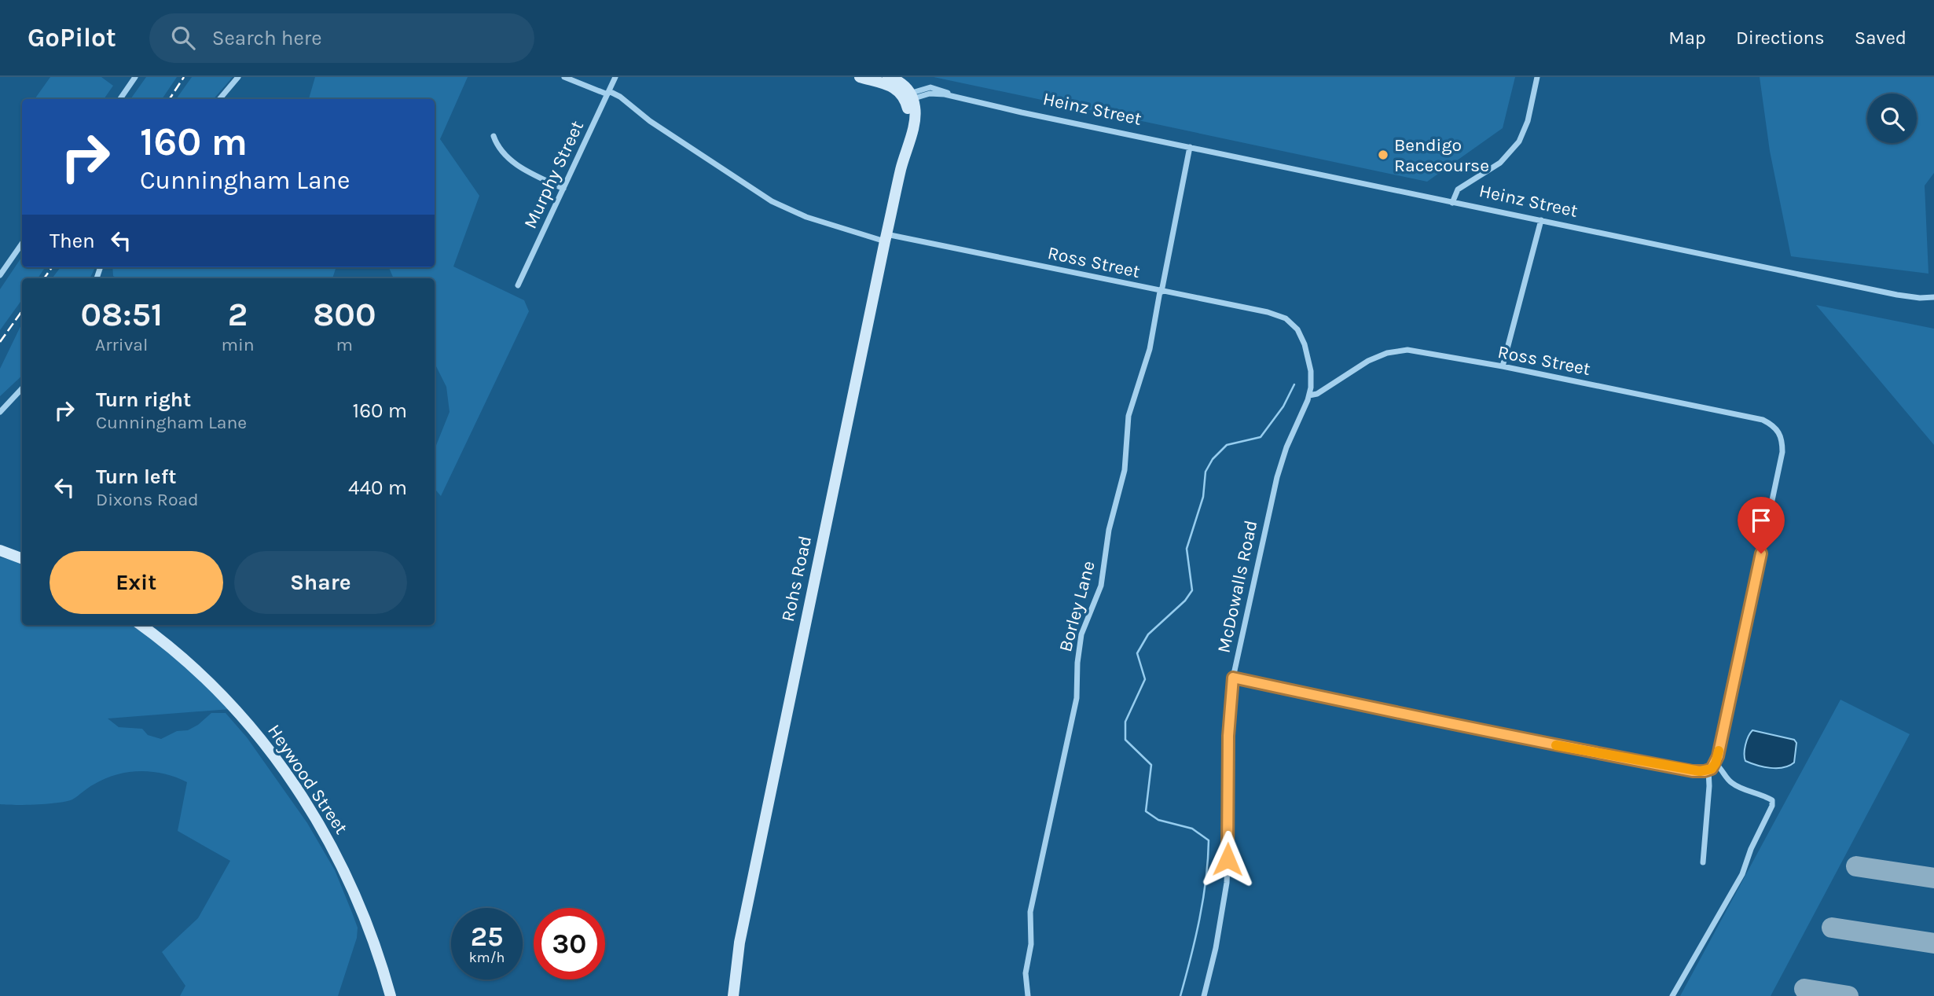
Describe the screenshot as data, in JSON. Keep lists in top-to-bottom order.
{
  "streets": {
    "street": [
      "Heinz Street",
      "Murphy Street",
      "Ross Street",
      "Rohs Road",
      "McDowalls Road",
      "Borley Lane",
      "Heywood Street"
    ]
  },
  "crossings": [
    ["Heinz Street", "Rohs Road"],
    ["Heinz Street", "Borley Lane"],
    ["Murphy Street", "Ross Street"],
    ["Ross Street", "Rohs Road"],
    ["Ross Street", "McDowalls Road"],
    ["Ross Street", "Borley Lane"]
  ],
  "places": ["Bendigo Racecourse"],
  "page": {
    "header": "GoPilot",
    "search": "Search here",
    "nav": ["Map", "Directions", "Saved"],
    "turn": ["160 m", "Cunningham Lane"],
    "then": "Then",
    "eta": [
      "08:51",
      "Arrival",
      "2",
      "min",
      "800",
      "m"
    ],
    "list": [
      {
        "name": "Turn right",
        "note": "Cunningham Lane",
        "value": "160 m"
      },
      {
        "name": "Turn left",
        "note": "Dixons Road",
        "value": "440 m"
      }
    ],
    "buttons": ["Exit", "Share"],
    "speed": "25 km/h",
    "limit": "30"
  }
}
